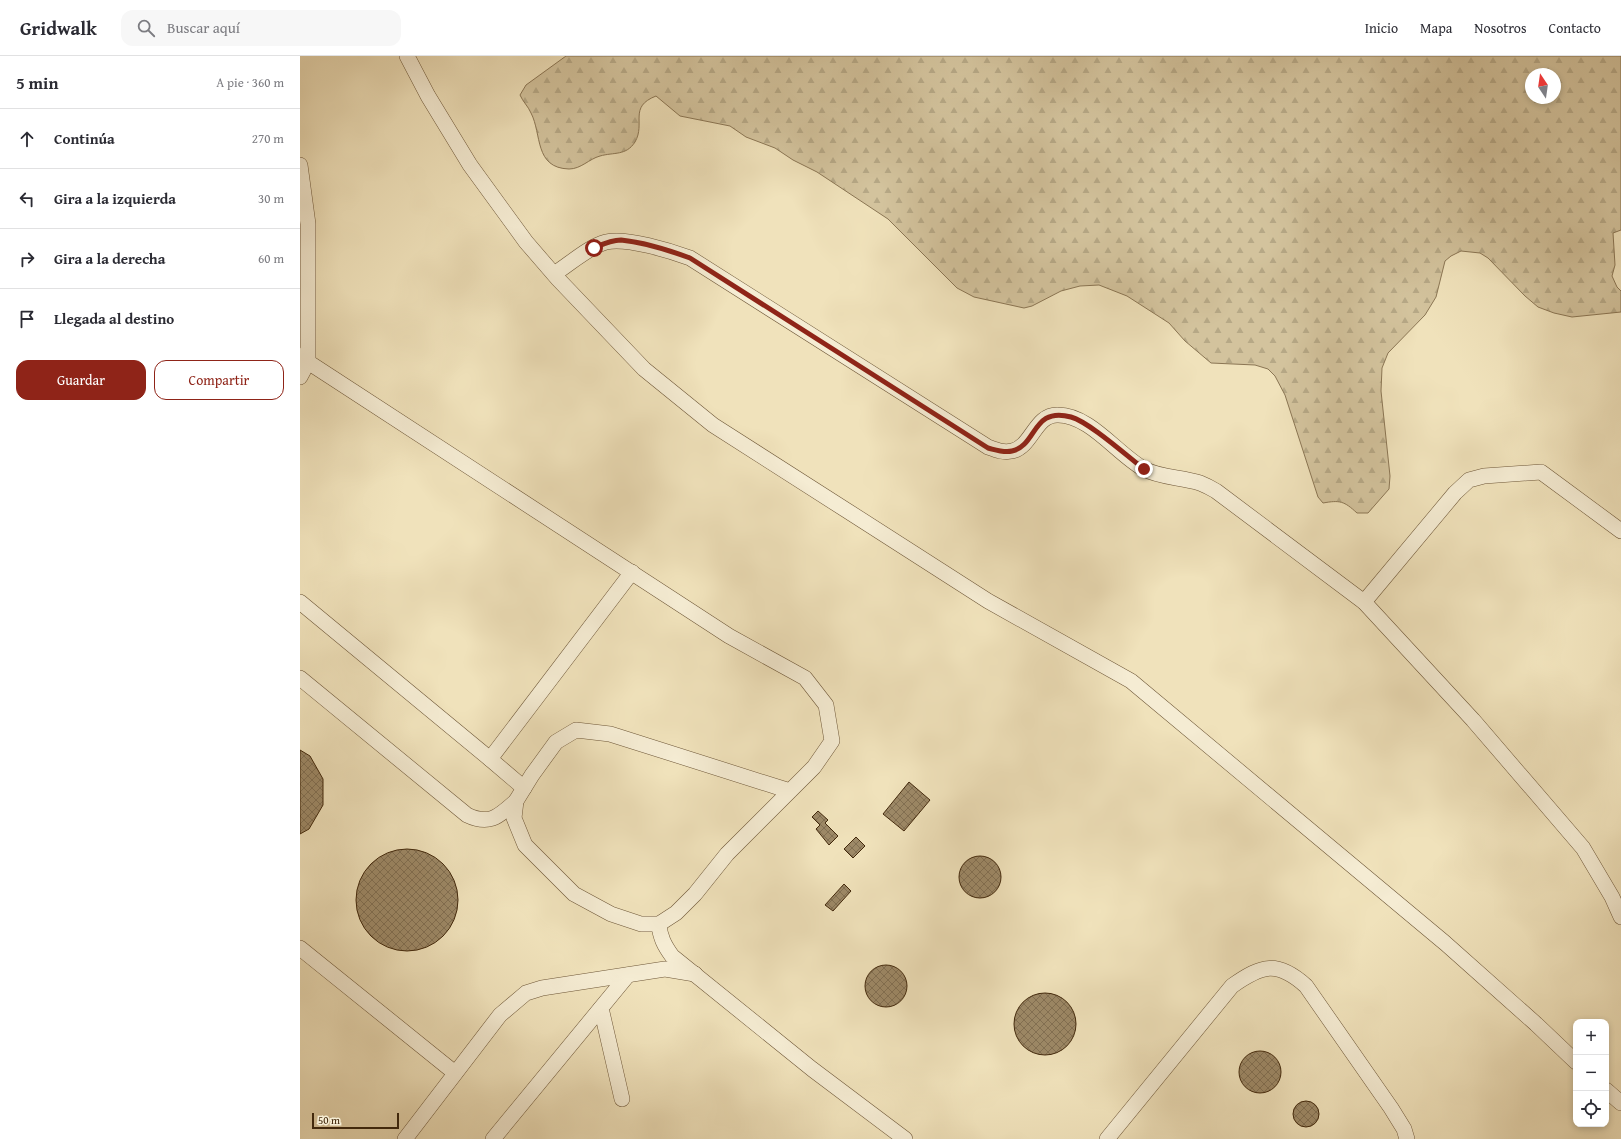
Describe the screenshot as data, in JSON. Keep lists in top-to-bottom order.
{
  "scale_bar": "50 m",
  "north": "top",
  "page": {
    "header": "Gridwalk",
    "search": "Buscar aquí",
    "nav": [
      "Inicio",
      "Mapa",
      "Nosotros",
      "Contacto"
    ],
    "heading": ["5 min", "A pie · 360 m"],
    "list": [
      ["Continúa", "270 m"],
      ["Gira a la izquierda", "30 m"],
      ["Gira a la derecha", "60 m"],
      "Llegada al destino"
    ],
    "buttons": ["Guardar", "Compartir"],
    "map_buttons": ["+", "−"],
    "scale": "50 m"
  }
}
